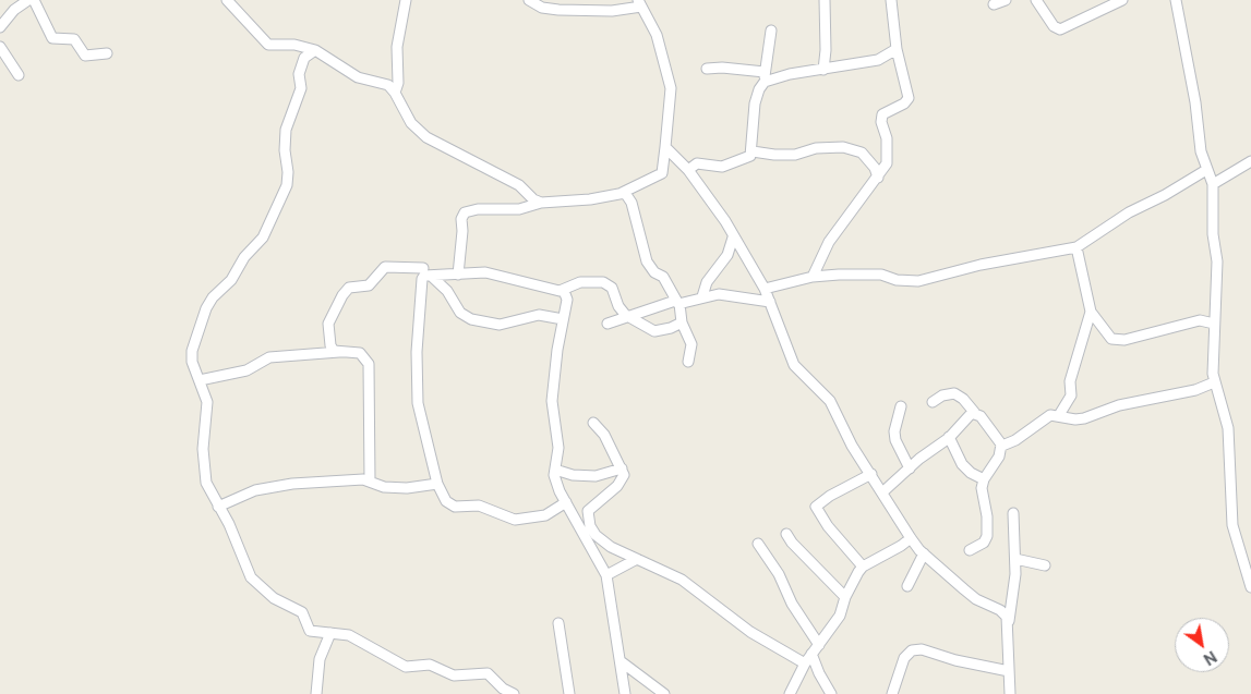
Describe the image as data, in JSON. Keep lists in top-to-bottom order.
{
  "north": "bottom right"
}
